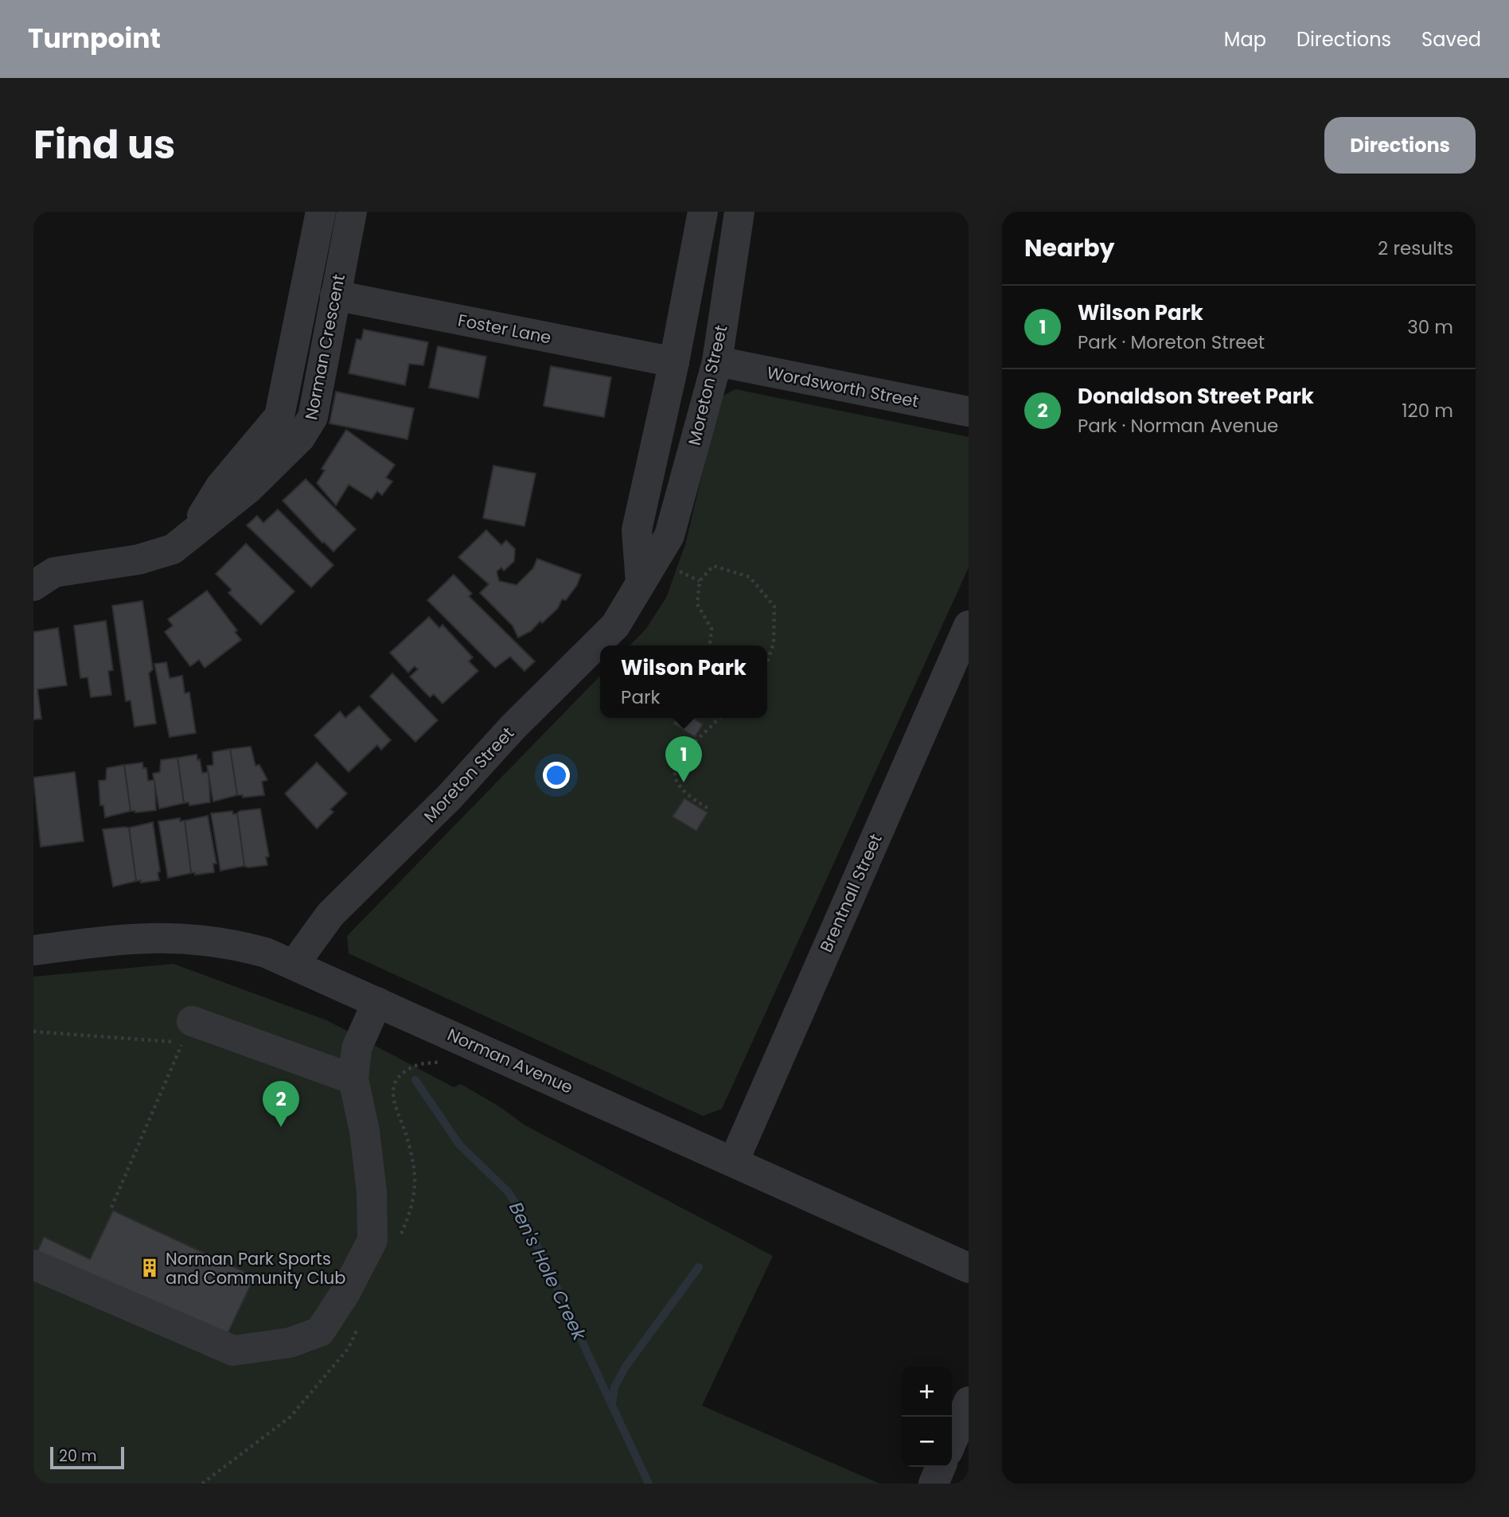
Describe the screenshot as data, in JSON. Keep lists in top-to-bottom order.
{
  "streets": {
    "street": [
      "Foster Lane",
      "Norman Crescent",
      "Moreton Street",
      "Wordsworth Street",
      "Brentnall Street",
      "Norman Avenue"
    ]
  },
  "crossings": [
    ["Foster Lane", "Norman Crescent"],
    ["Moreton Street", "Wordsworth Street"],
    ["Moreton Street", "Norman Avenue"],
    ["Brentnall Street", "Norman Avenue"]
  ],
  "water": ["Ben's Hole Creek"],
  "places": {
    "building": ["Norman Park Sports and Community Club"]
  },
  "scale_bar": "20 m",
  "page": {
    "header": "Turnpoint",
    "nav": ["Map", "Directions", "Saved"],
    "title": "Find us",
    "buttons": "Directions",
    "heading": ["Nearby", "2 results"],
    "list": [
      {
        "mark": "1",
        "name": "Wilson Park",
        "note": "Park · Moreton Street",
        "value": "30 m"
      },
      {
        "mark": "2",
        "name": "Donaldson Street Park",
        "note": "Park · Norman Avenue",
        "value": "120 m"
      }
    ],
    "popup": ["Wilson Park", "Park"],
    "pins": ["1", "2"],
    "map_buttons": ["+", "−"],
    "scale": "20 m"
  }
}
